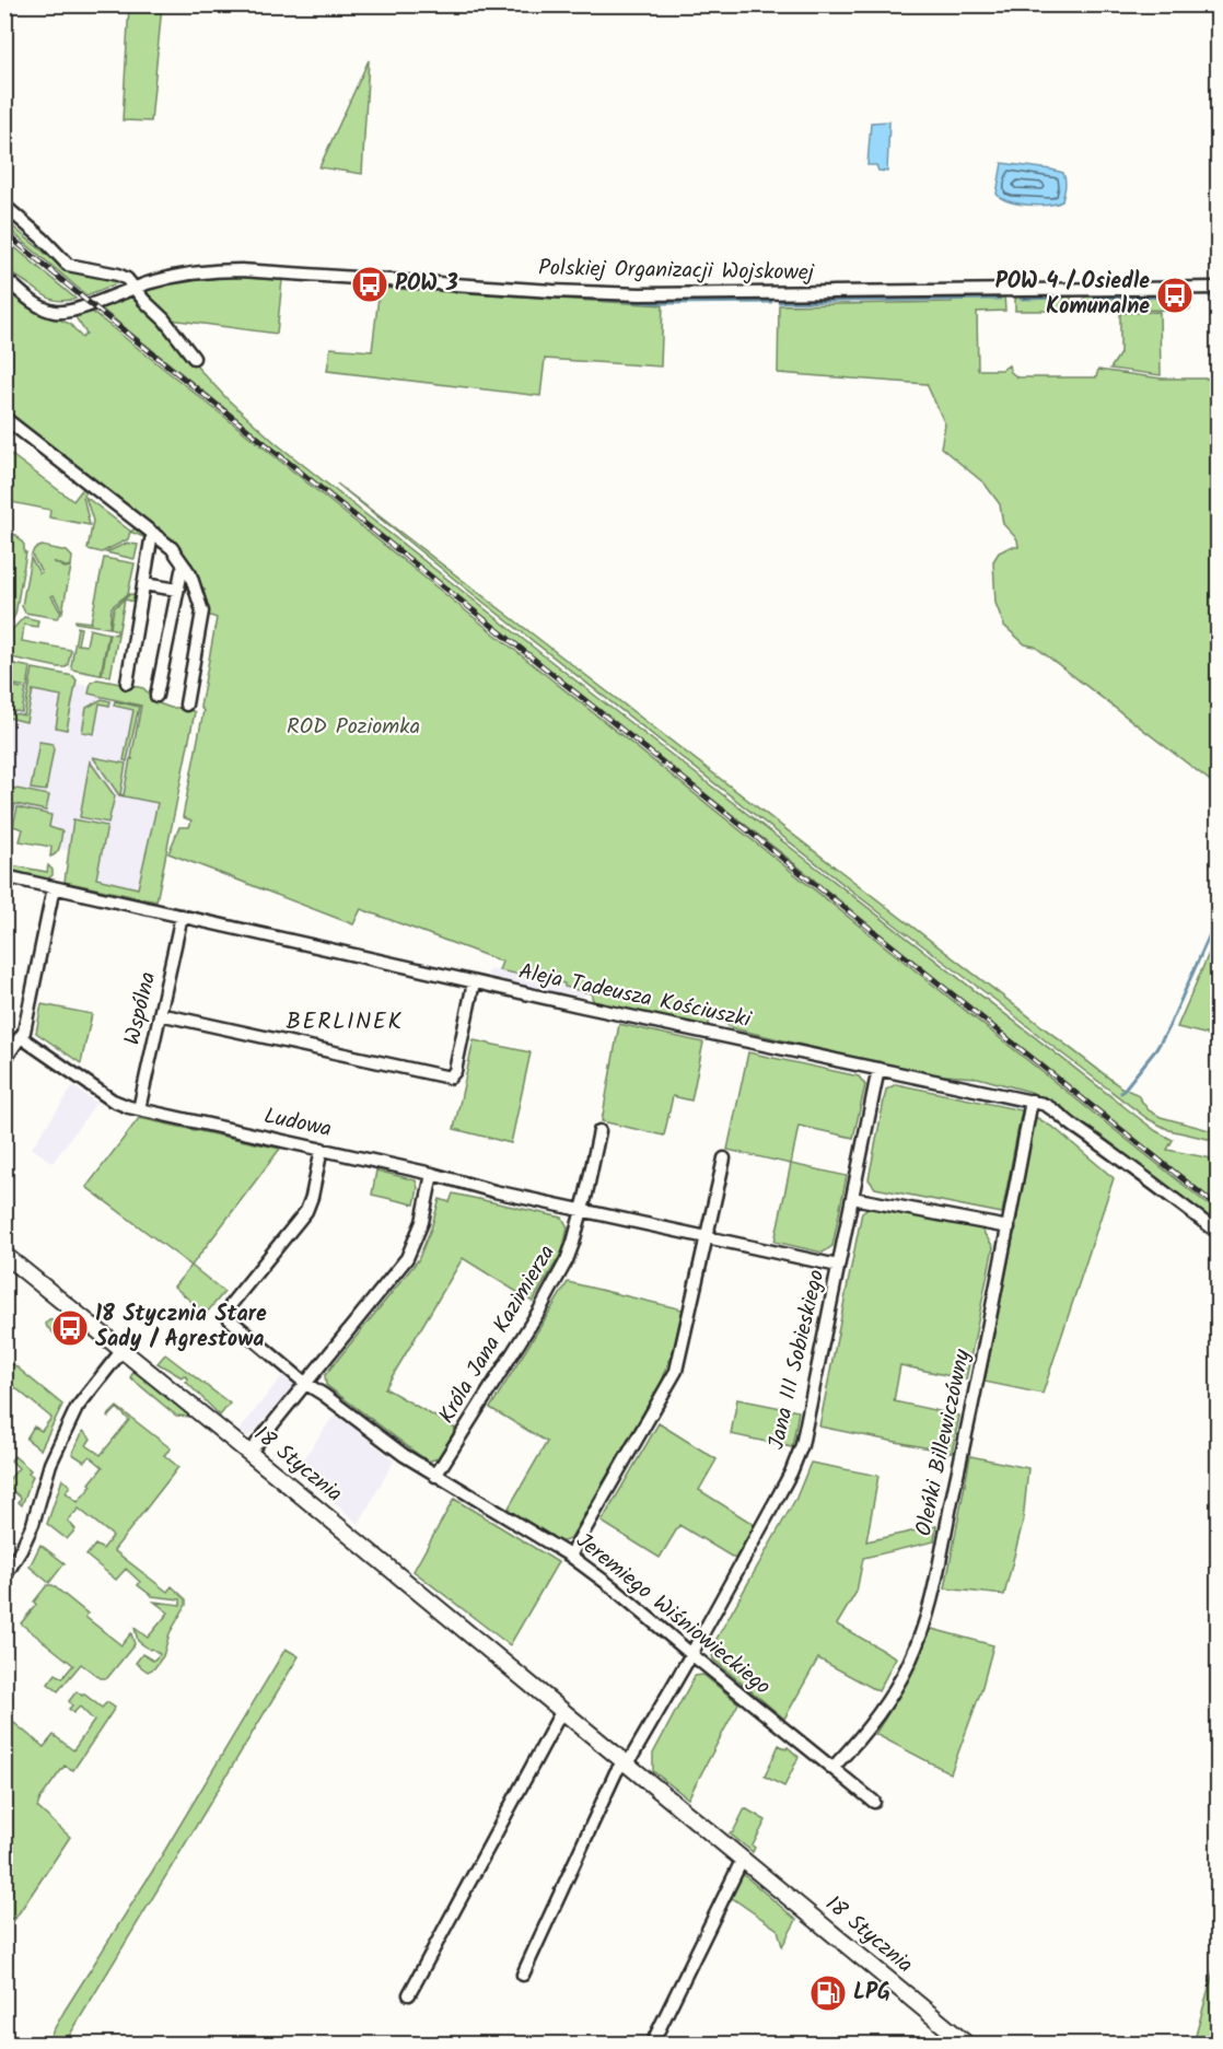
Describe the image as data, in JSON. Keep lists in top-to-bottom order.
{
  "streets": {
    "main road": ["18 Stycznia"],
    "street": [
      "Polskiej Organizacji Wojskowej",
      "Aleja Tadeusza Kościuszki",
      "Wspólna",
      "Ludowa",
      "Króla Jana Kazimierza",
      "Jana III Sobieskiego",
      "Oleńki Billewiczówny",
      "Jeremiego Wiśniowieckiego"
    ]
  },
  "crossings": [
    ["Aleja Tadeusza Kościuszki", "Wspólna"],
    ["Aleja Tadeusza Kościuszki", "Jana III Sobieskiego"],
    ["Aleja Tadeusza Kościuszki", "Oleńki Billewiczówny"],
    ["Wspólna", "Ludowa"],
    ["Ludowa", "Króla Jana Kazimierza"],
    ["Ludowa", "Jana III Sobieskiego"],
    ["Ludowa", "Jeremiego Wiśniowieckiego"],
    ["Króla Jana Kazimierza", "Jeremiego Wiśniowieckiego"],
    ["Jana III Sobieskiego", "18 Stycznia"],
    ["Jana III Sobieskiego", "Jeremiego Wiśniowieckiego"],
    ["Oleńki Billewiczówny", "Jeremiego Wiśniowieckiego"]
  ],
  "districts": ["BERLINEK"],
  "parks": ["ROD Poziomka"],
  "places": {
    "bus stop": ["POW 3", "POW 4 / Osiedle Komunalne", "18 Stycznia Stare Sady / Agrestowa"],
    "fuel station": ["LPG"]
  }
}
